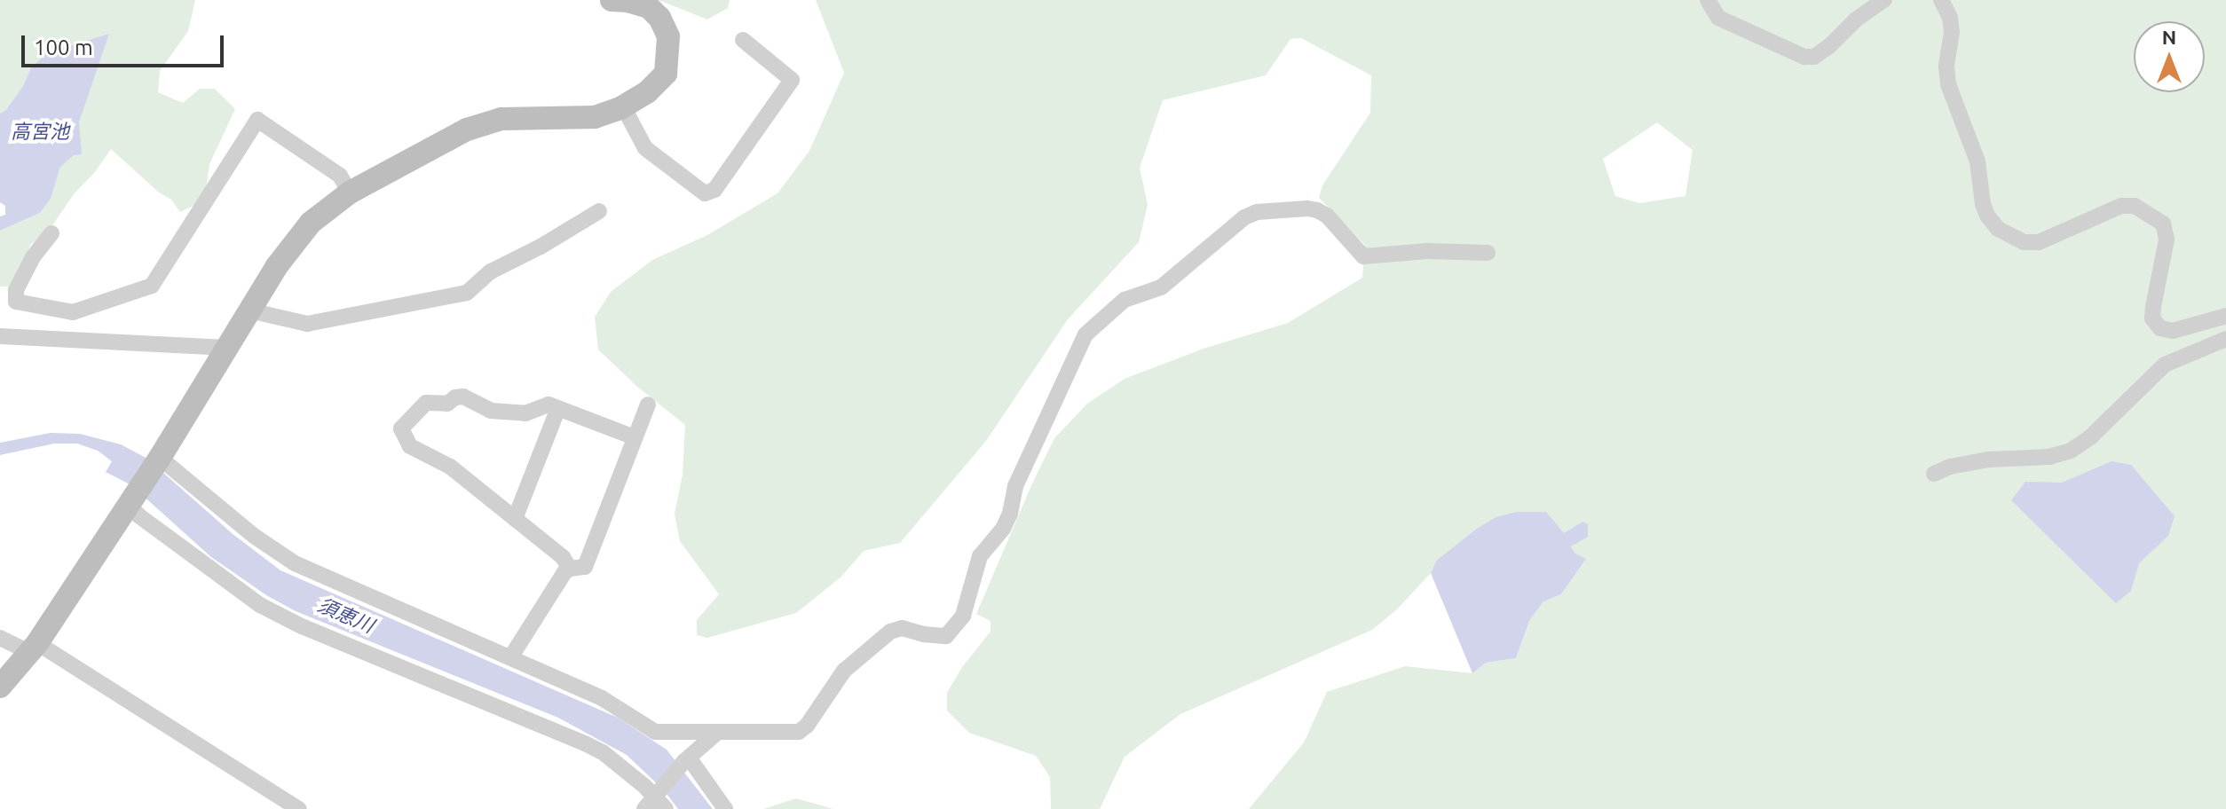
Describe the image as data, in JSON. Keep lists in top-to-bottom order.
{
  "water": ["高宮池", "須恵川"],
  "scale_bar": "100 m",
  "north": "top"
}
